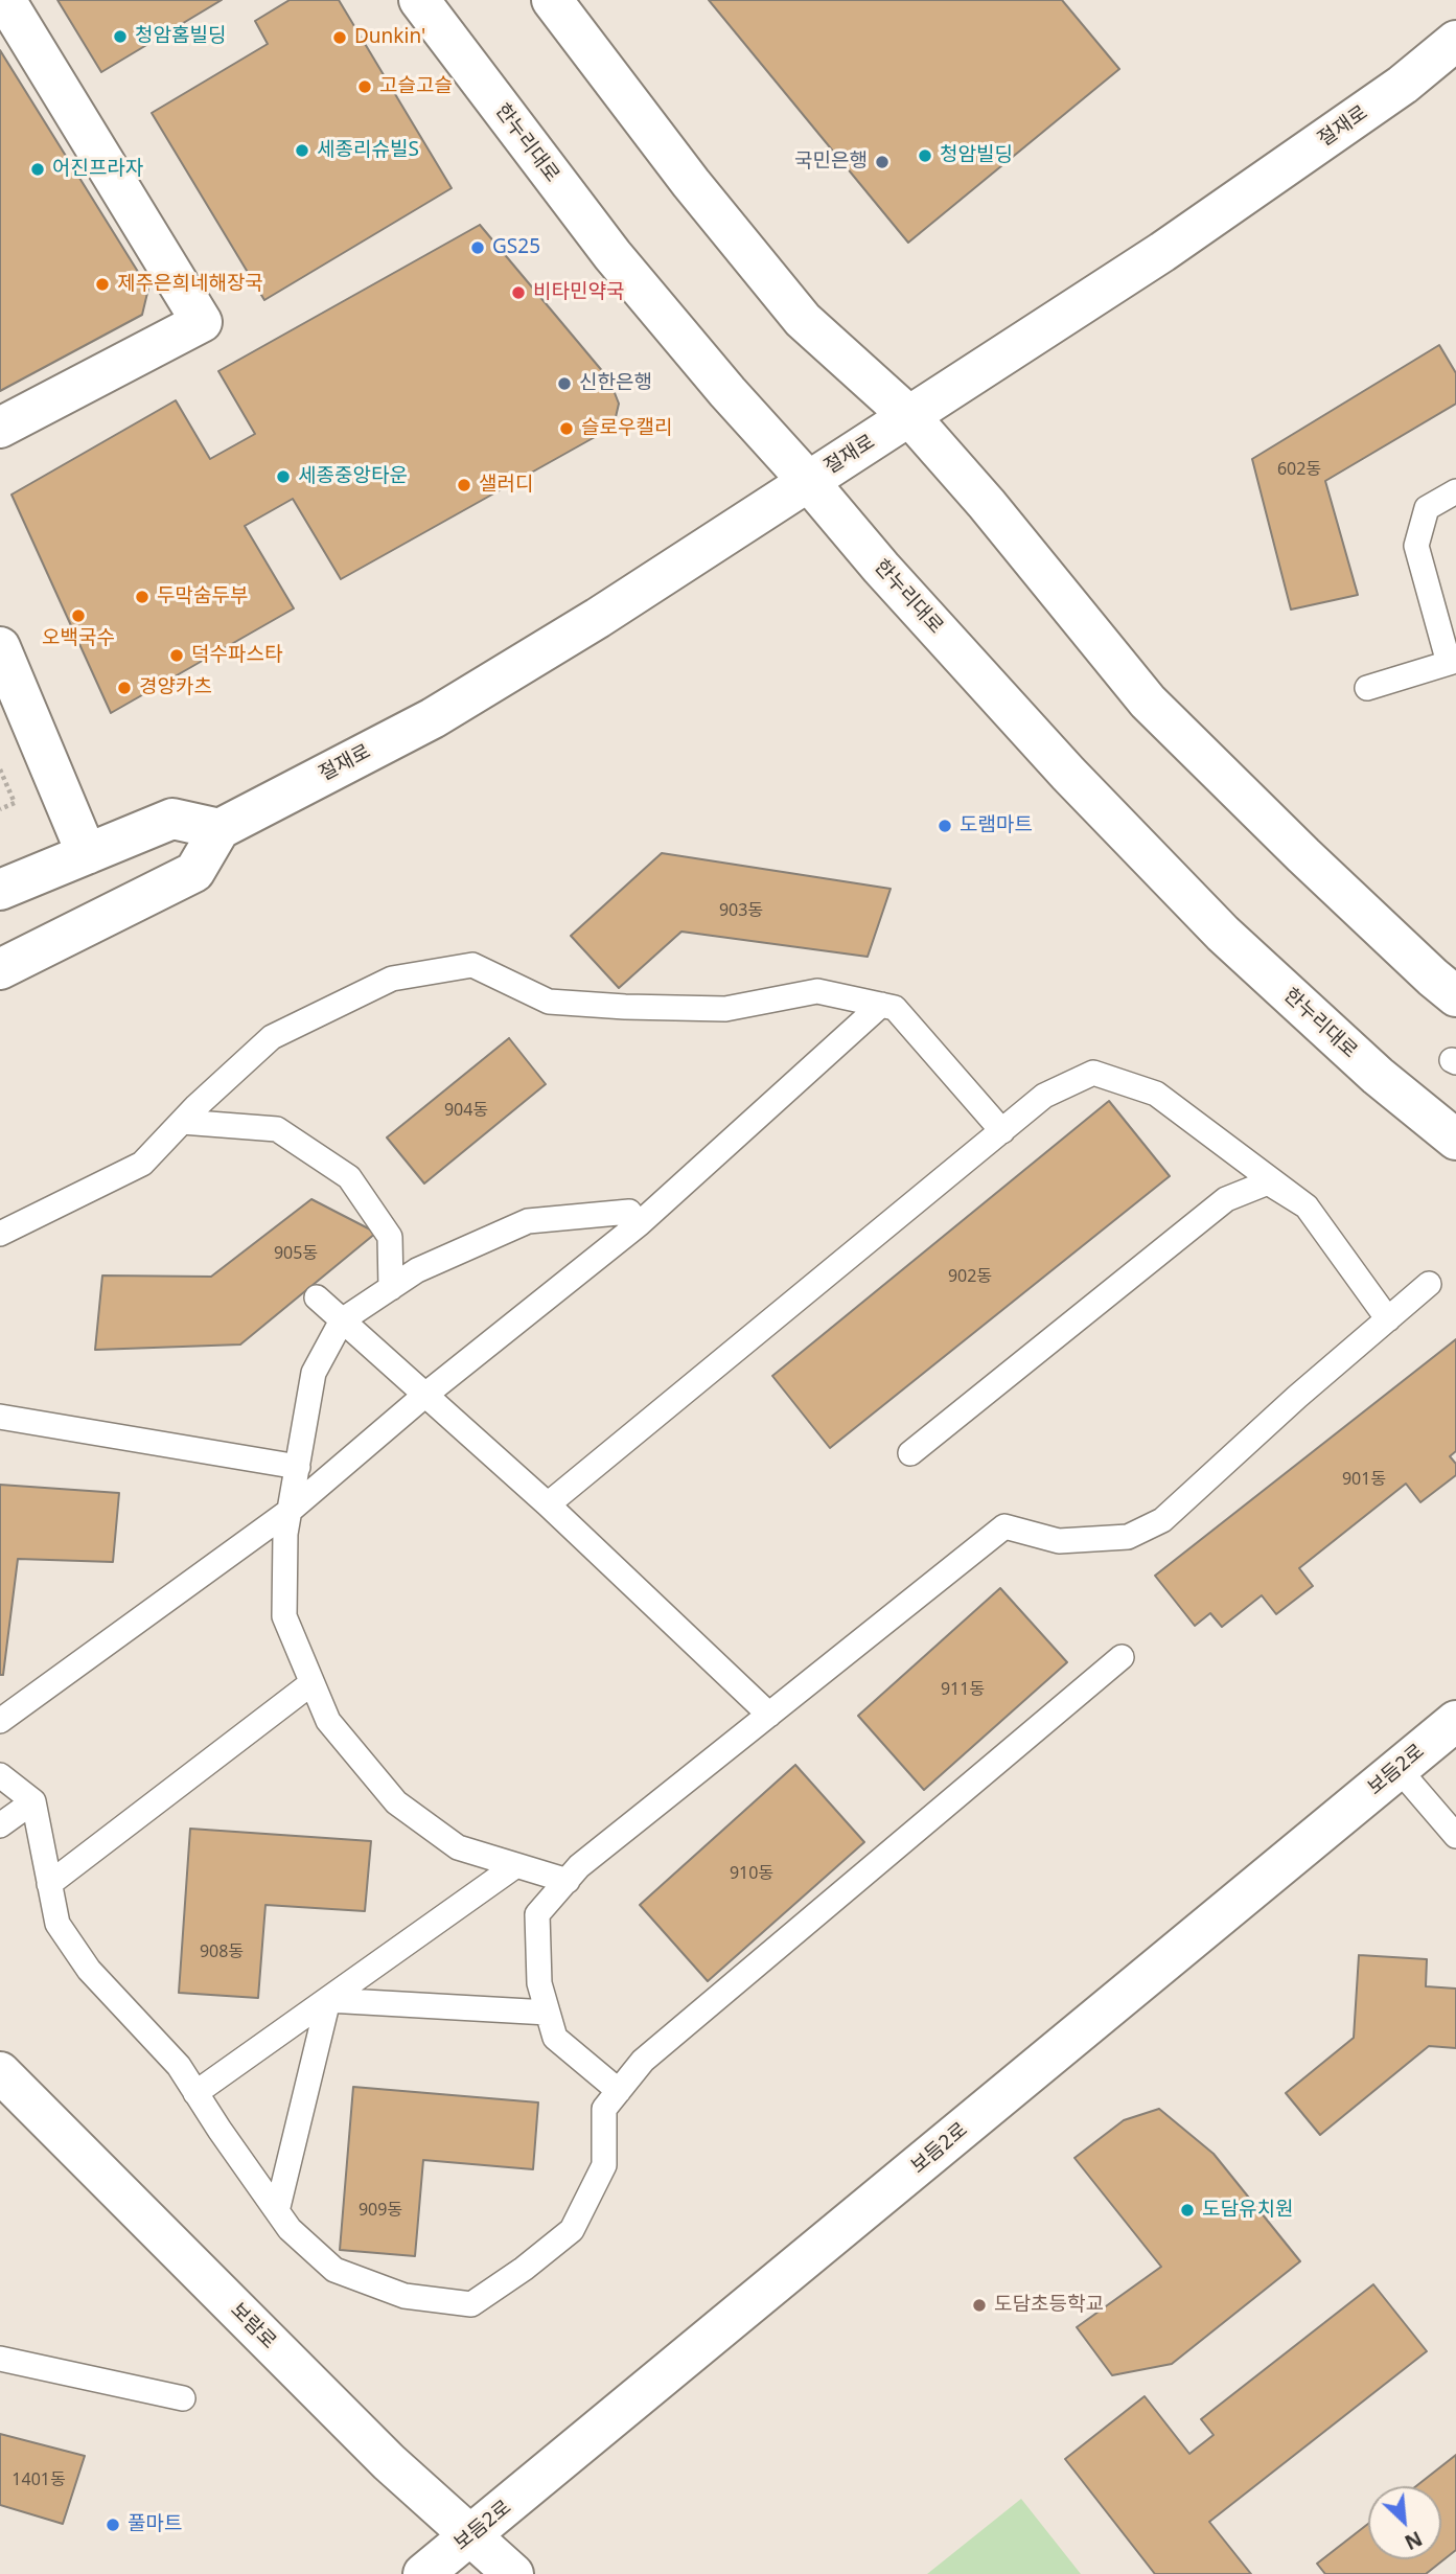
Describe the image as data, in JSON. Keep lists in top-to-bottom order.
{
  "streets": {
    "street": [
      "절재로",
      "한누리대로",
      "보듬2로",
      "보람로"
    ]
  },
  "crossings": [
    ["절재로", "한누리대로"],
    ["보듬2로", "보람로"]
  ],
  "places": [
    "청암홈빌딩",
    "Dunkin'",
    "고슬고슬",
    "세종리슈빌S",
    "청암빌딩",
    "국민은행",
    "어진프라자",
    "GS25",
    "제주은희네해장국",
    "비타민약국",
    "신한은행",
    "슬로우캘리",
    "세종중앙타운",
    "샐러디",
    "두막숨두부",
    "오백국수",
    "덕수파스타",
    "경양카츠",
    "도램마트",
    "도담유치원",
    "도담초등학교",
    "풀마트"
  ],
  "house_numbers": [
    "602동",
    "903동",
    "904동",
    "905동",
    "902동",
    "901동",
    "911동",
    "910동",
    "908동",
    "909동",
    "1401동"
  ],
  "north": "bottom right"
}
